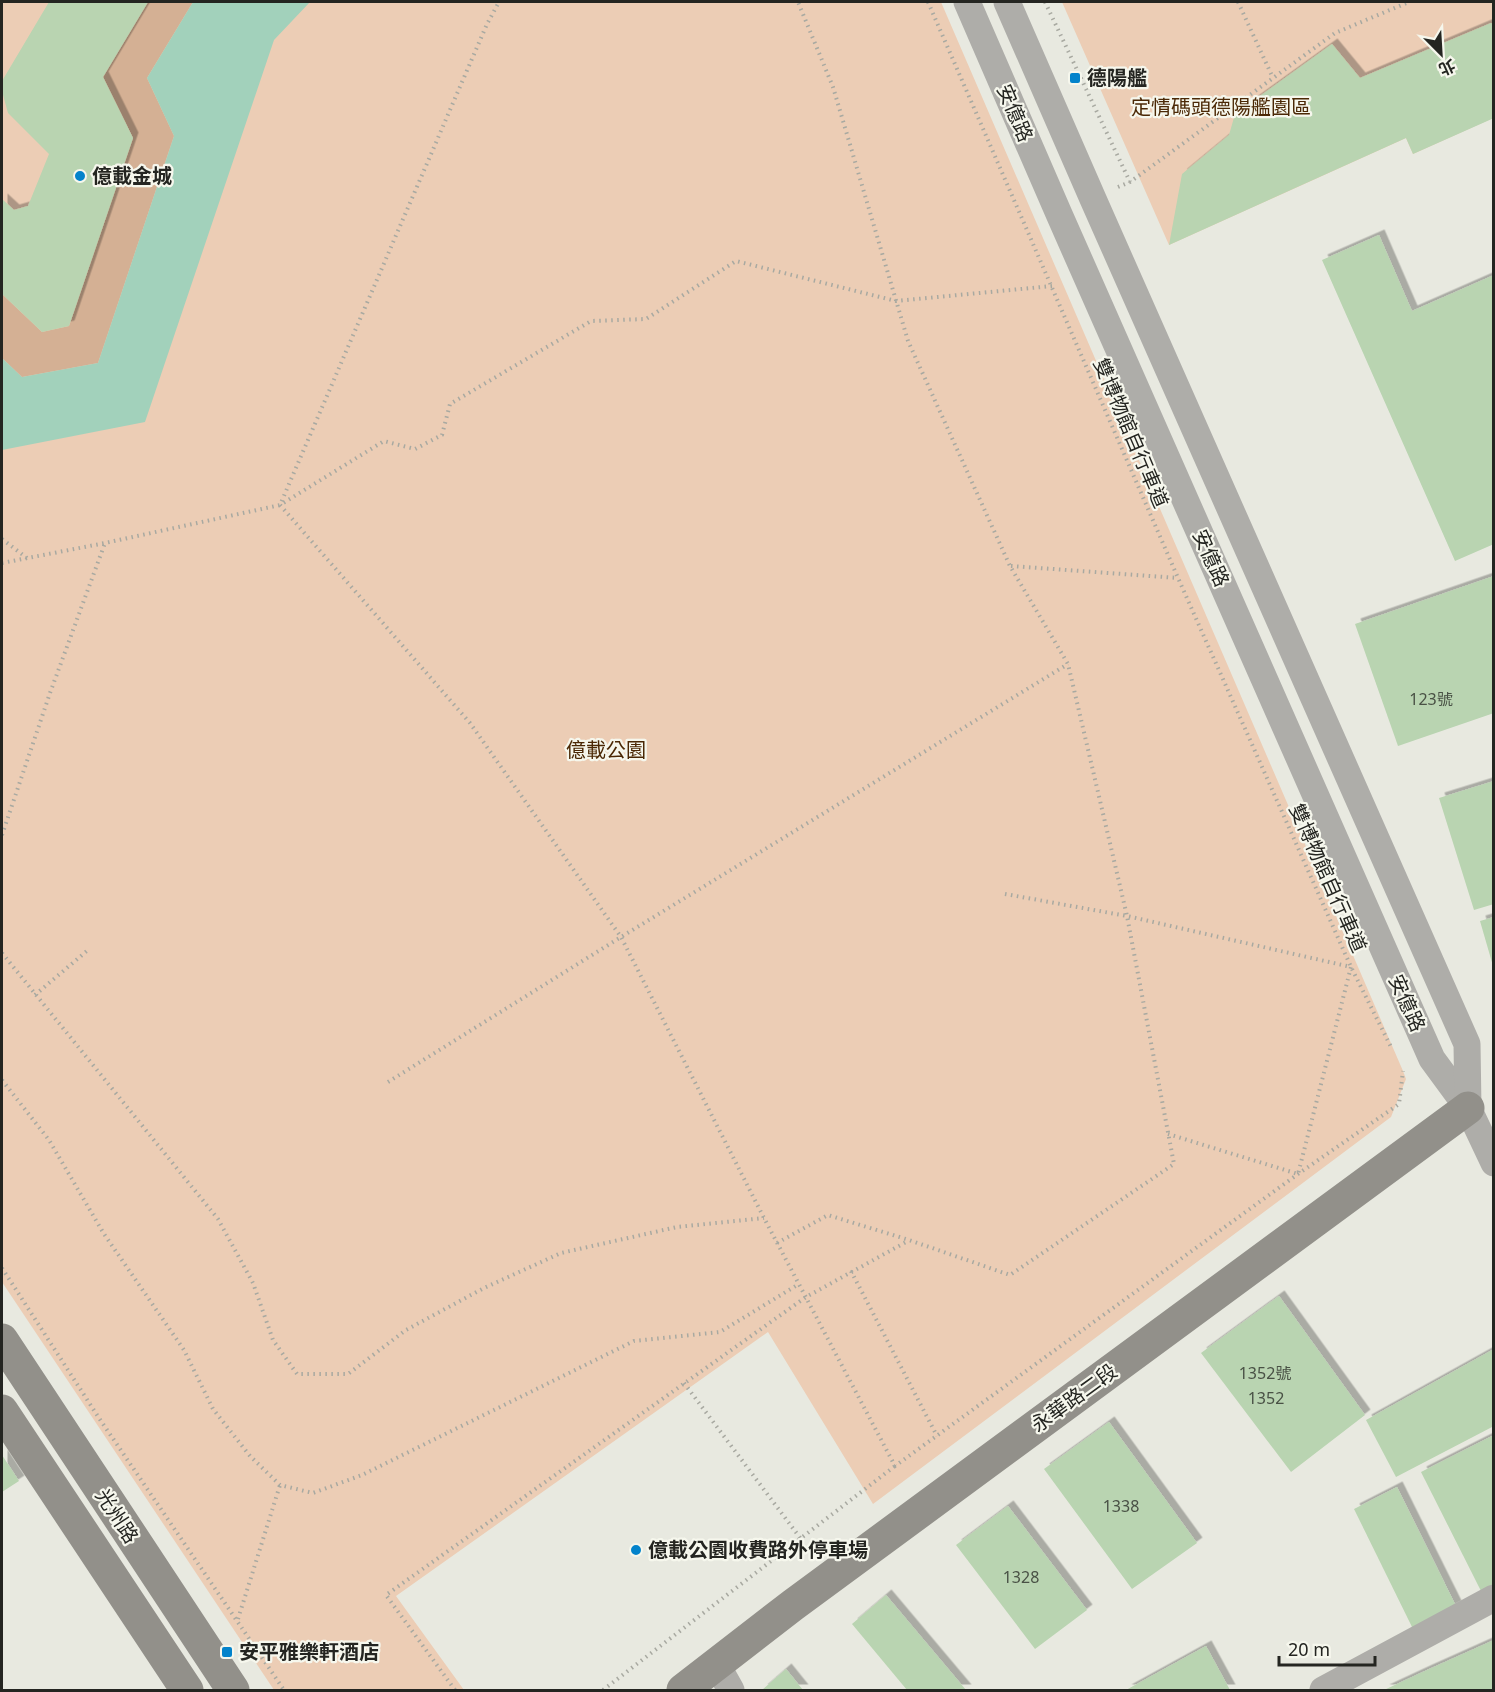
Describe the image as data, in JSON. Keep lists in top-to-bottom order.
{
  "streets": {
    "street": ["安億路", "永華路二段", "光州路"],
    "path": ["雙博物館自行車道"]
  },
  "crossings": [
    ["安億路", "永華路二段"]
  ],
  "parks": ["定情碼頭德陽艦園區", "億載公園"],
  "places": {
    "transit": ["德陽艦", "安平雅樂軒酒店"],
    "other": ["億載金城", "億載公園收費路外停車場"]
  },
  "house_numbers": [
    "123號",
    "1352號",
    "1352",
    "1338",
    "1328"
  ],
  "scale_bar": "20 m",
  "north": "bottom right"
}
